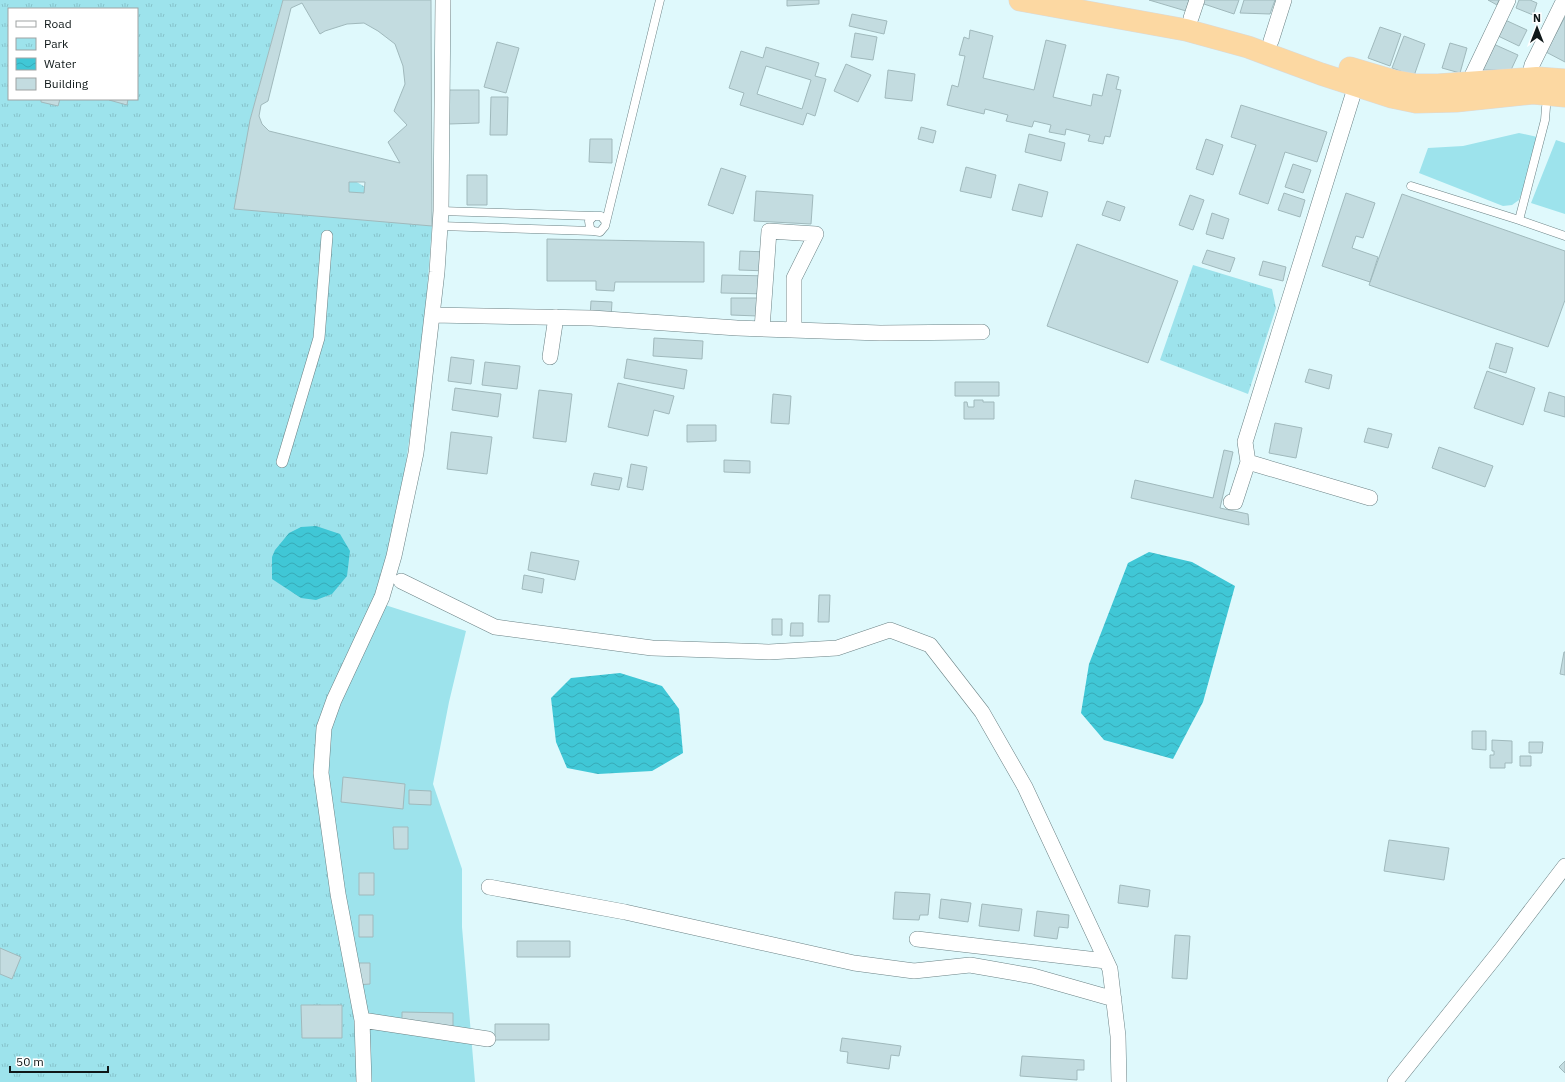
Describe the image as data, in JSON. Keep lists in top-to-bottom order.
{
  "legend": [
    "Road",
    "Park",
    "Water",
    "Building"
  ],
  "scale_bar": "50 m",
  "north": "top"
}
